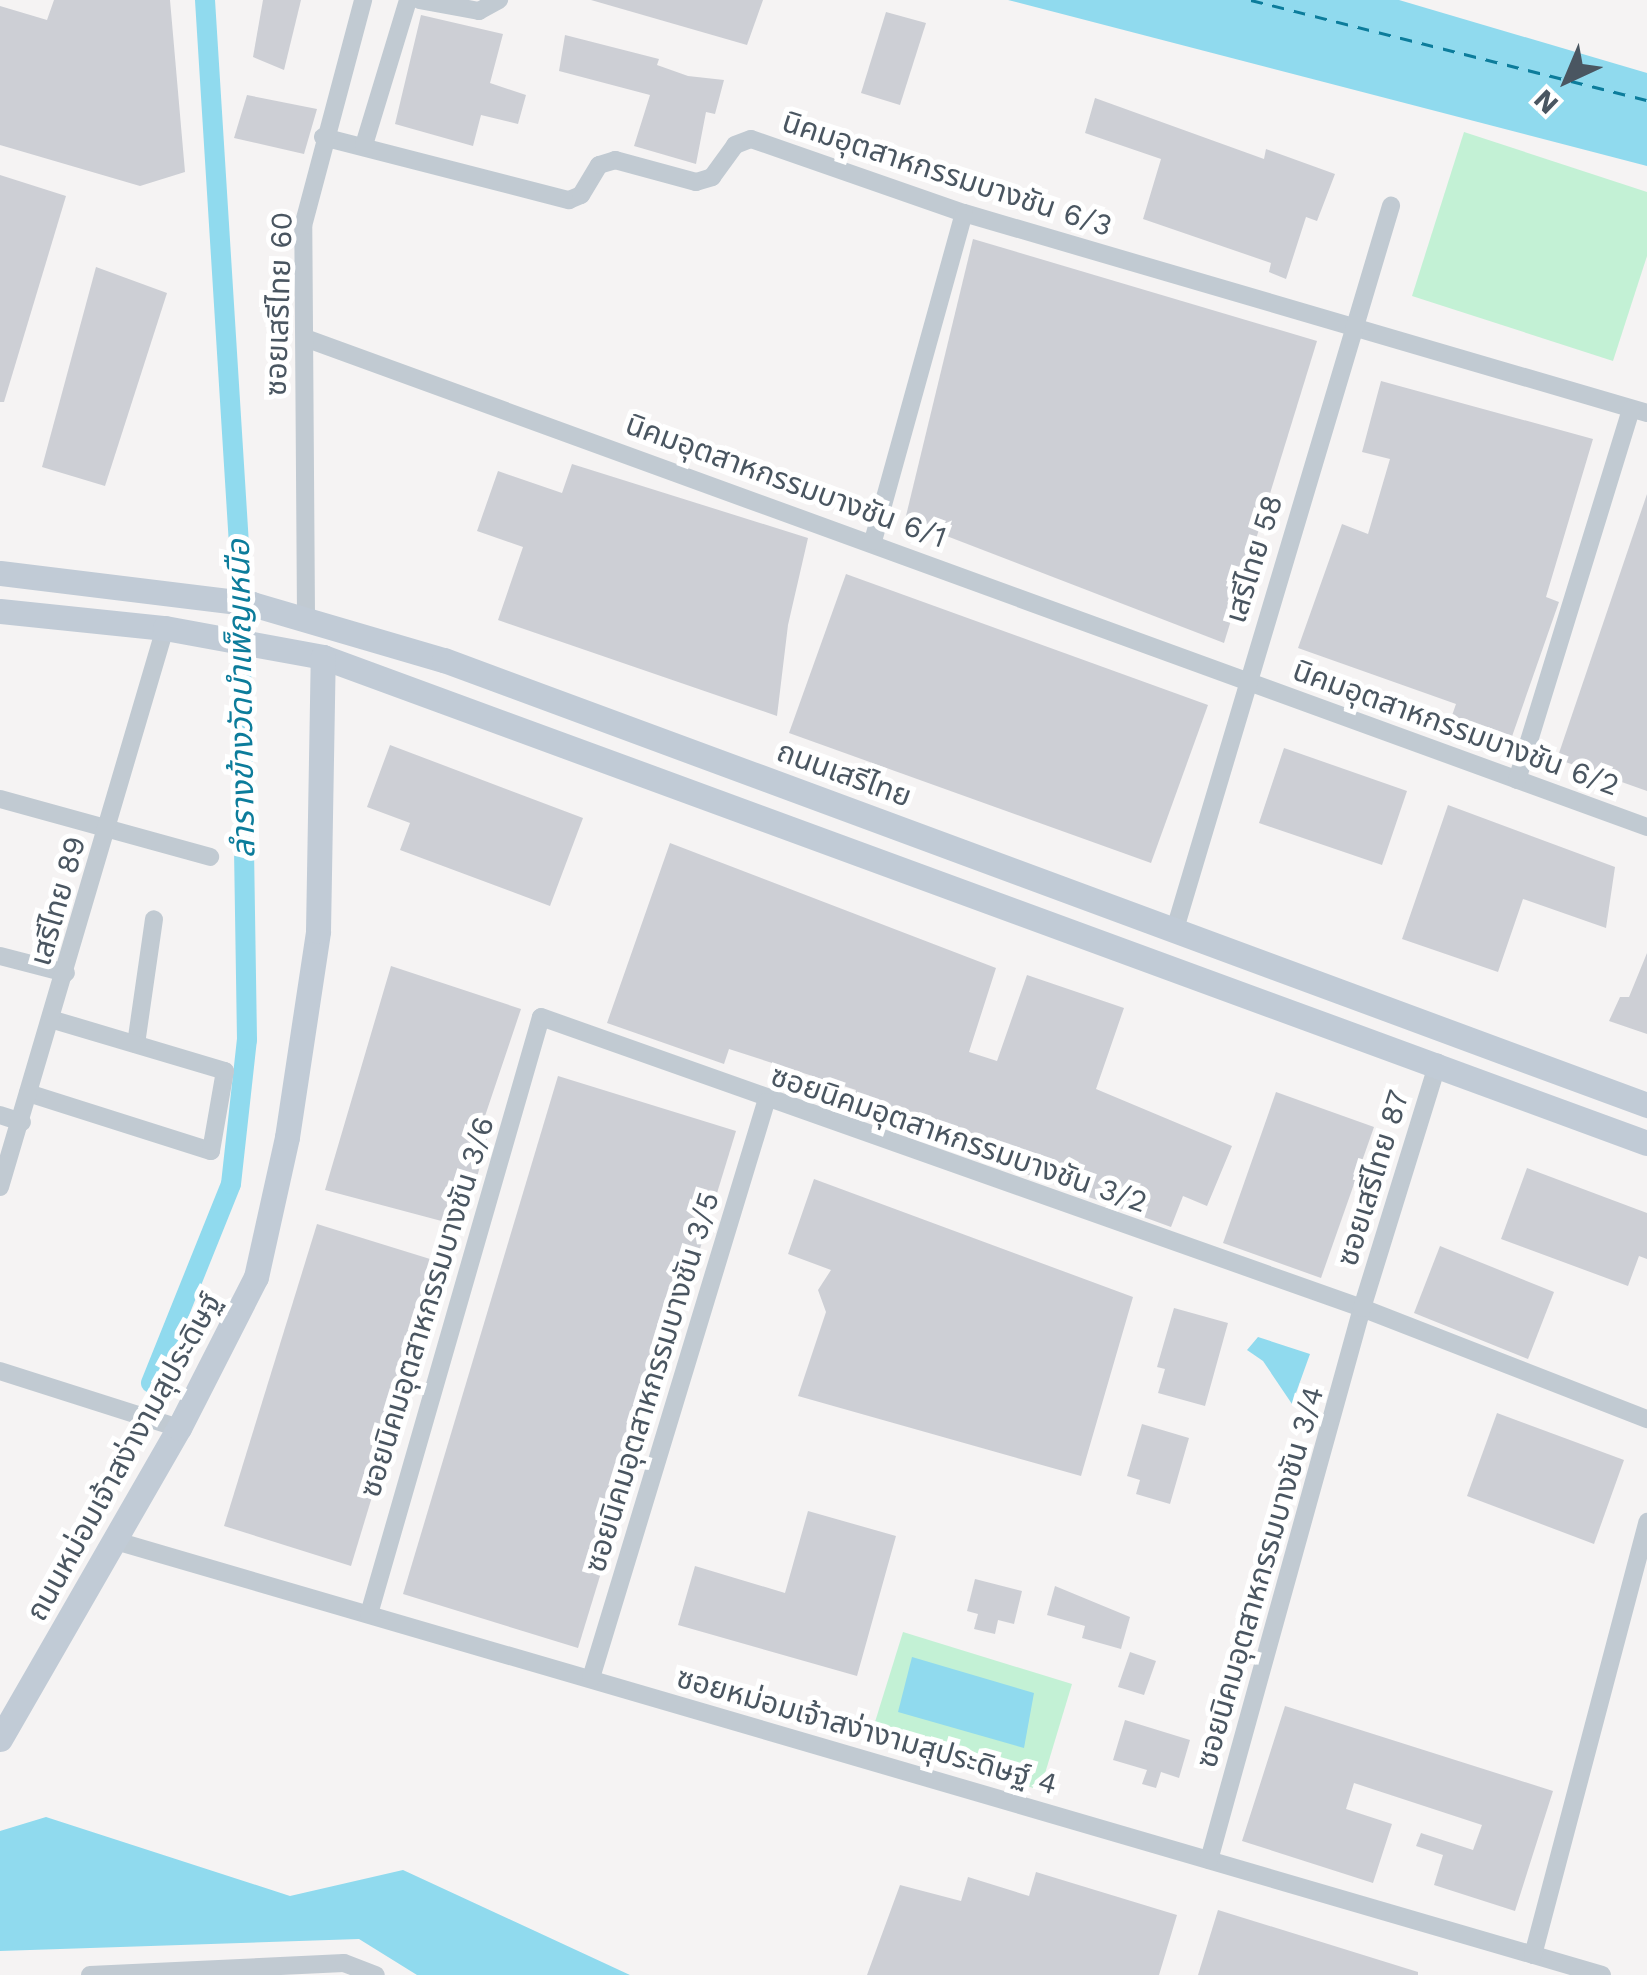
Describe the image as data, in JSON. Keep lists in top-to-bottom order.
{
  "streets": {
    "main road": ["ถนนเสรีไทย", "ถนนหม่อมเจ้าสง่างามสุประดิษฐ์"],
    "street": [
      "นิคมอุตสาหกรรมบางชัน 6/3",
      "ซอยเสรีไทย 60",
      "นิคมอุตสาหกรรมบางชัน 6/1",
      "เสรีไทย 58",
      "นิคมอุตสาหกรรมบางชัน 6/2",
      "เสรีไทย 89",
      "ซอยนิคมอุตสาหกรรมบางชัน 3/2",
      "ซอยเสรีไทย 87",
      "ซอยนิคมอุตสาหกรรมบางชัน 3/6",
      "ซอยนิคมอุตสาหกรรมบางชัน 3/5",
      "ซอยนิคมอุตสาหกรรมบางชัน 3/4",
      "ซอยหม่อมเจ้าสง่างามสุประดิษฐ์ 4"
    ]
  },
  "crossings": [
    ["นิคมอุตสาหกรรมบางชัน 6/3", "ซอยเสรีไทย 60"],
    ["นิคมอุตสาหกรรมบางชัน 6/3", "เสรีไทย 58"],
    ["ซอยเสรีไทย 60", "นิคมอุตสาหกรรมบางชัน 6/1"],
    ["ซอยเสรีไทย 60", "ถนนเสรีไทย"],
    ["นิคมอุตสาหกรรมบางชัน 6/1", "เสรีไทย 58"],
    ["นิคมอุตสาหกรรมบางชัน 6/1", "นิคมอุตสาหกรรมบางชัน 6/2"],
    ["เสรีไทย 58", "นิคมอุตสาหกรรมบางชัน 6/2"],
    ["เสรีไทย 58", "ถนนเสรีไทย"],
    ["ซอยนิคมอุตสาหกรรมบางชัน 3/2", "ซอยเสรีไทย 87"],
    ["ซอยนิคมอุตสาหกรรมบางชัน 3/2", "ซอยนิคมอุตสาหกรรมบางชัน 3/6"],
    ["ซอยนิคมอุตสาหกรรมบางชัน 3/2", "ซอยนิคมอุตสาหกรรมบางชัน 3/5"],
    ["ซอยนิคมอุตสาหกรรมบางชัน 3/2", "ซอยนิคมอุตสาหกรรมบางชัน 3/4"],
    ["ซอยเสรีไทย 87", "ซอยนิคมอุตสาหกรรมบางชัน 3/4"],
    ["ซอยนิคมอุตสาหกรรมบางชัน 3/6", "ซอยหม่อมเจ้าสง่างามสุประดิษฐ์ 4"],
    ["ซอยนิคมอุตสาหกรรมบางชัน 3/5", "ซอยหม่อมเจ้าสง่างามสุประดิษฐ์ 4"],
    ["ถนนหม่อมเจ้าสง่างามสุประดิษฐ์", "ซอยหม่อมเจ้าสง่างามสุประดิษฐ์ 4"],
    ["ซอยนิคมอุตสาหกรรมบางชัน 3/4", "ซอยหม่อมเจ้าสง่างามสุประดิษฐ์ 4"]
  ],
  "water": ["ลำรางข้างวัดบำเพ็ญเหนือ"],
  "north": "bottom left"
}
